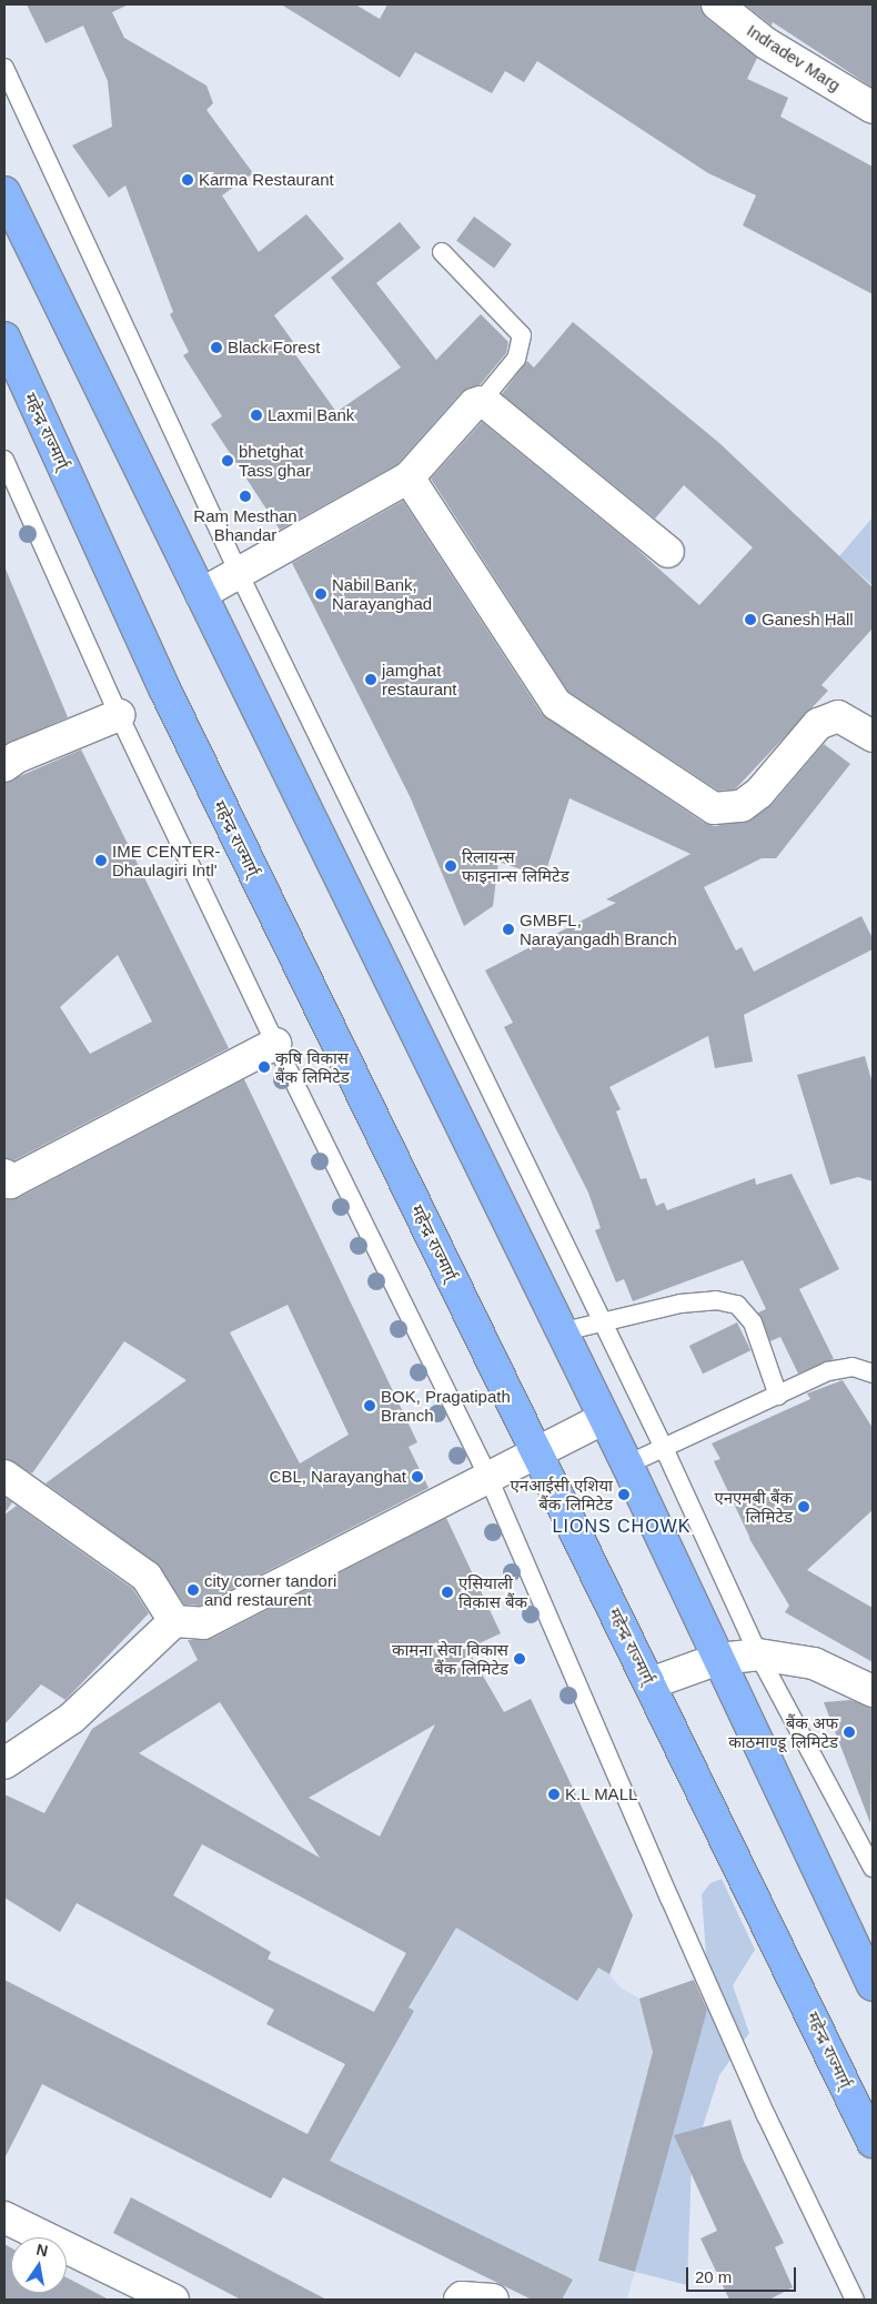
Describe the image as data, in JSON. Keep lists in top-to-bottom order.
{
  "streets": {
    "highway": ["महेन्द्र राज्मार्ग्"],
    "street": ["Indradev Marg"]
  },
  "districts": ["LIONS CHOWK"],
  "places": [
    "Karma Restaurant",
    "Black Forest",
    "Laxmi Bank",
    "bhetghat Tass ghar",
    "Ram Mesthan Bhandar",
    "Nabil Bank, Narayanghad",
    "Ganesh Hall",
    "jamghat restaurant",
    "IME CENTER- Dhaulagiri Intl'",
    "रिलायन्स फाइनान्स लिमिटेड",
    "GMBFL, Narayangadh Branch",
    "कृषि विकास बैंक लिमिटेड",
    "BOK, Pragatipath Branch",
    "CBL, Narayanghat",
    "एनआईसी एशिया बैंक लिमिटेड",
    "एनएमबी बैंक लिमिटेड",
    "city corner tandori and restaurent",
    "एसियाली विकास बैंक",
    "कामना सेवा विकास बैंक लिमिटेड",
    "बैंक अफ काठमाण्डू लिमिटेड",
    "K.L MALL"
  ],
  "scale_bar": "20 m",
  "north": "top"
}
